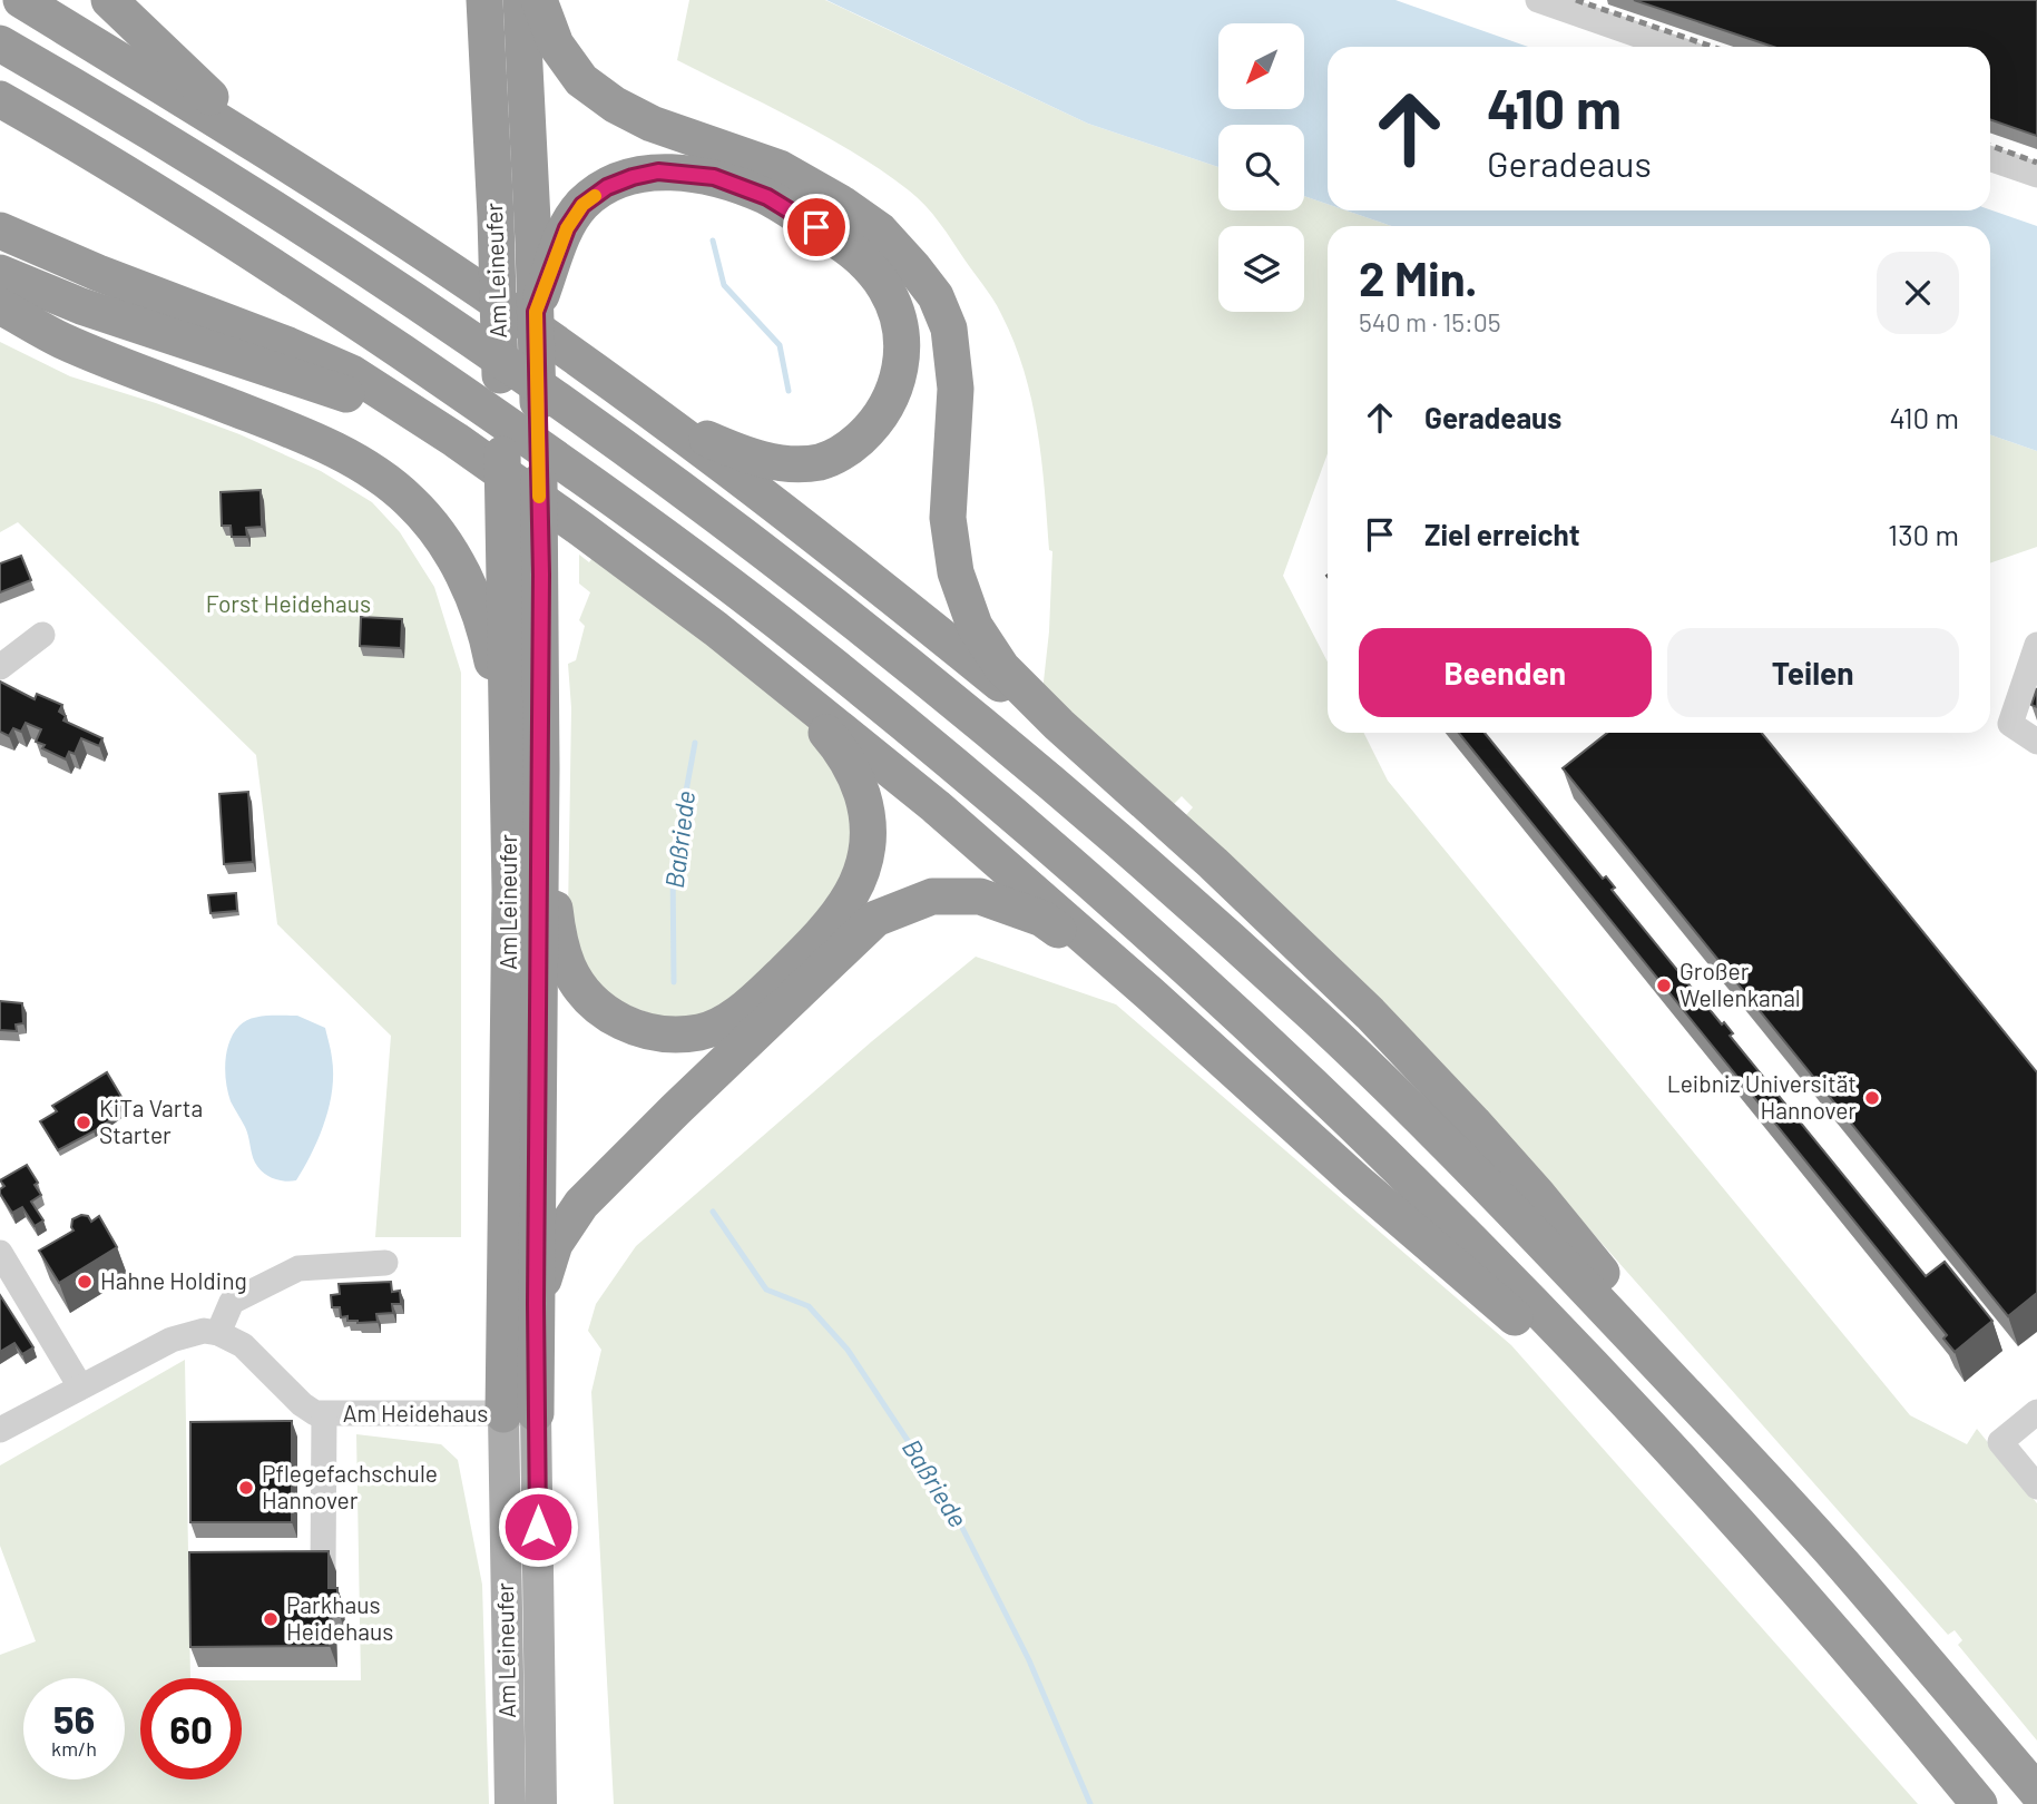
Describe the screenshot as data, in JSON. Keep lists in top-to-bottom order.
{
  "streets": {
    "highway": ["Am Leineufer"],
    "lane": ["Am Heidehaus"]
  },
  "crossings": [
    ["Am Leineufer", "Am Heidehaus"]
  ],
  "water": ["Baßriede"],
  "parks": ["Forst Heidehaus"],
  "places": [
    "Großer Wellenkanal",
    "Leibniz Universität Hannover",
    "KiTa Varta Starter",
    "Hahne Holding",
    "Pflegefachschule Hannover",
    "Parkhaus Heidehaus"
  ],
  "north": "bottom left",
  "page": {
    "turn": ["410 m", "Geradeaus"],
    "heading": ["2 Min.", "540 m · 15:05"],
    "list": [
      {
        "name": "Geradeaus",
        "value": "410 m"
      },
      {
        "name": "Ziel erreicht",
        "value": "130 m"
      }
    ],
    "buttons": ["Beenden", "Teilen"],
    "speed": "56 km/h",
    "limit": "60"
  }
}
